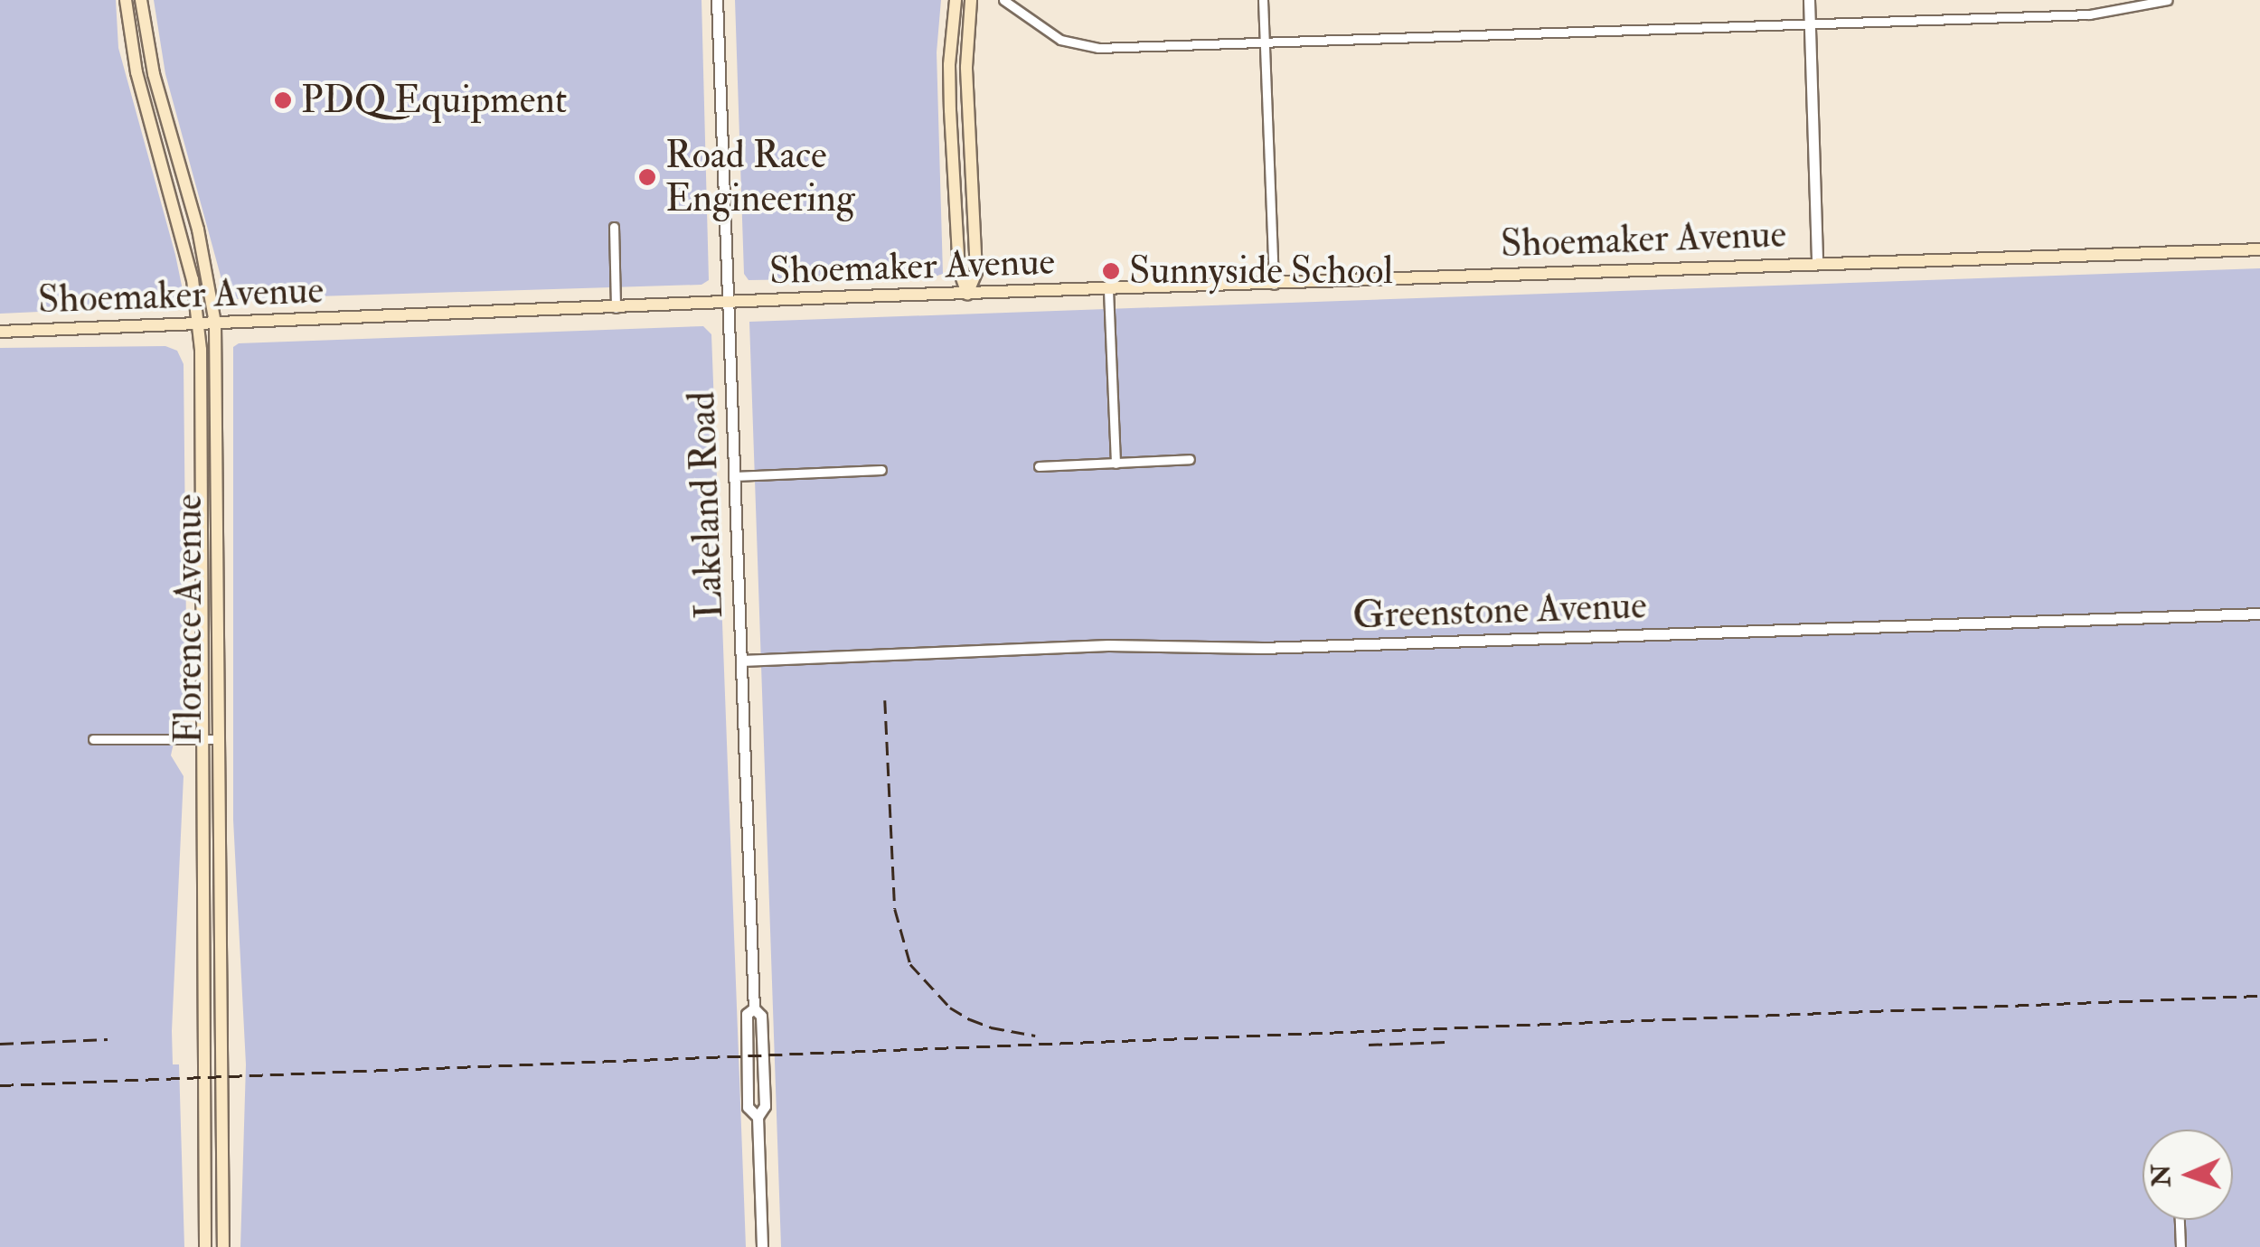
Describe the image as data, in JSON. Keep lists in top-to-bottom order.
{
  "streets": {
    "main road": ["Shoemaker Avenue", "Florence Avenue"],
    "street": ["Lakeland Road", "Greenstone Avenue"]
  },
  "crossings": [
    ["Shoemaker Avenue", "Lakeland Road"],
    ["Shoemaker Avenue", "Florence Avenue"],
    ["Lakeland Road", "Greenstone Avenue"]
  ],
  "places": ["PDQ Equipment", "Road Race Engineering", "Sunnyside School"],
  "north": "left"
}
